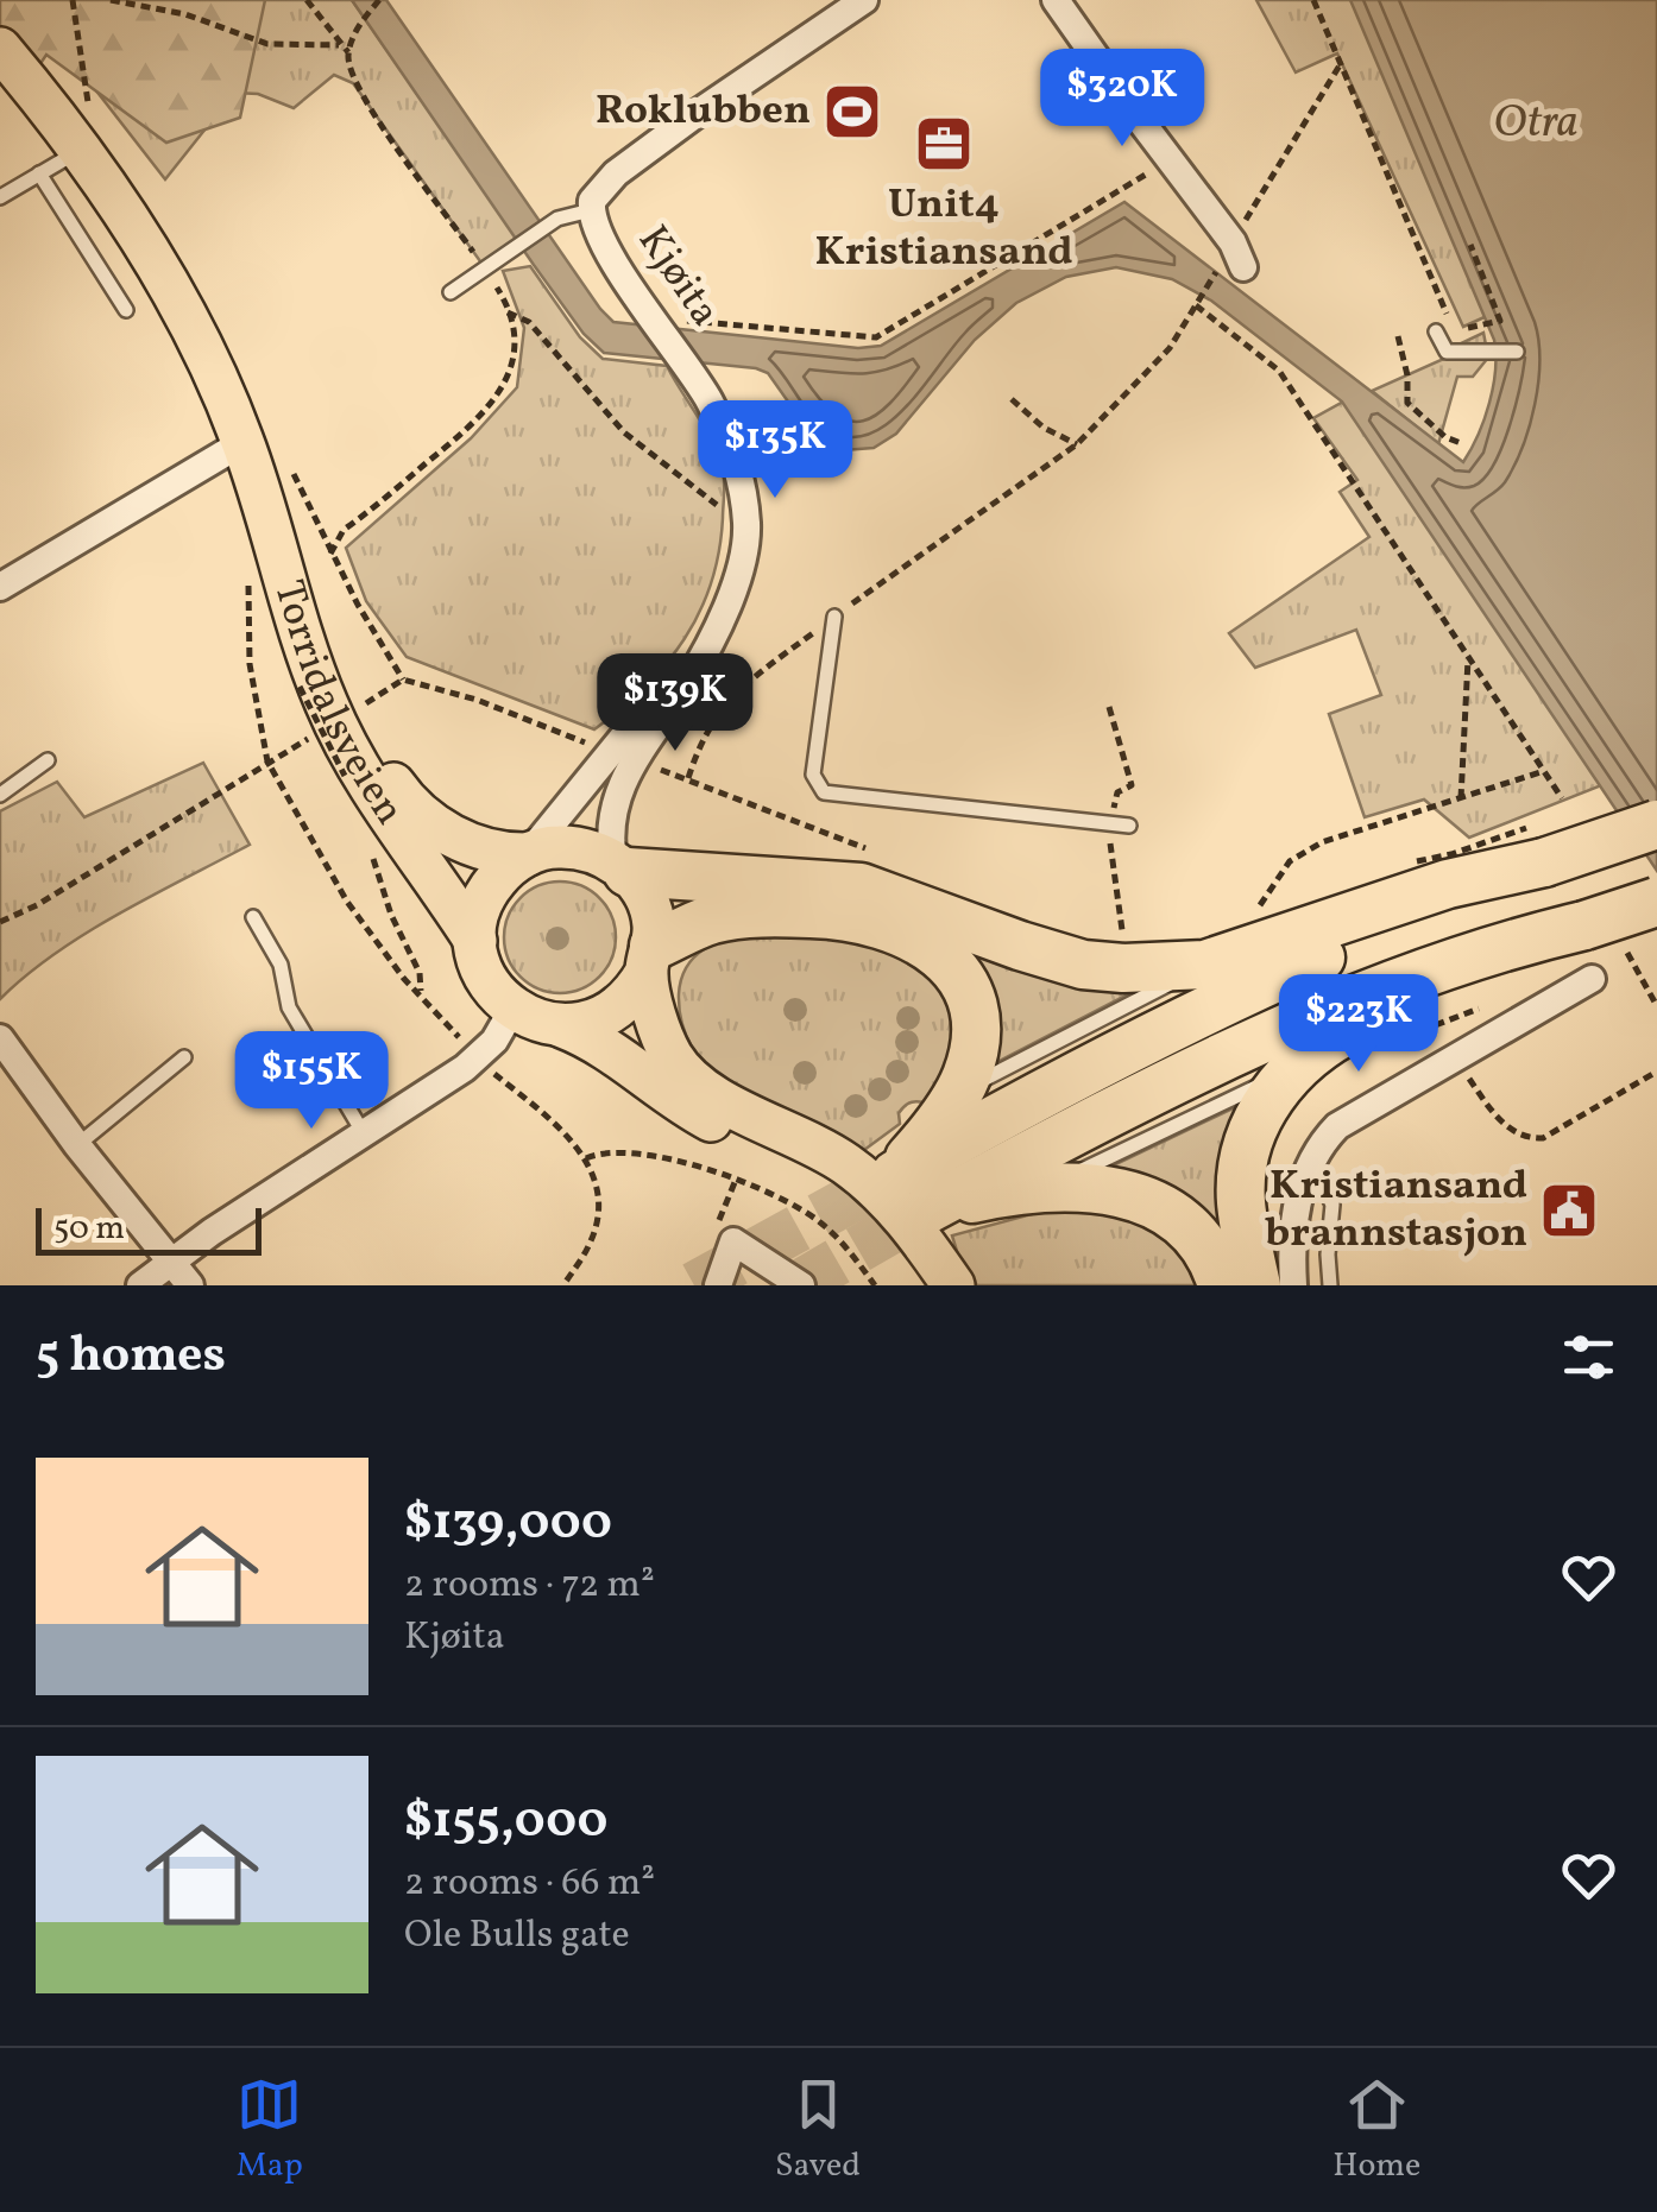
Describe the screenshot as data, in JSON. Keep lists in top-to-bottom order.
{
  "streets": {
    "main road": ["Torridalsveien"],
    "street": ["Kjøita"]
  },
  "crossings": [
    ["Kjøita", "Torridalsveien"]
  ],
  "water": ["Otra"],
  "places": {
    "sports": ["Roklubben"],
    "office": ["Unit4 Kristiansand"],
    "public building": ["Kristiansand brannstasjon"]
  },
  "scale_bar": "50 m",
  "page": {
    "price": [
      "$320K",
      "$135K",
      "$139K",
      "$223K",
      "$155K"
    ],
    "scale": "50 m",
    "heading": "5 homes",
    "list": [
      {
        "name": "$139,000",
        "note": "2 rooms · 72 m² · Kjøita"
      },
      {
        "name": "$155,000",
        "note": "2 rooms · 66 m² · Ole Bulls gate"
      }
    ],
    "tabs": ["Map", "Saved", "Home"]
  }
}
